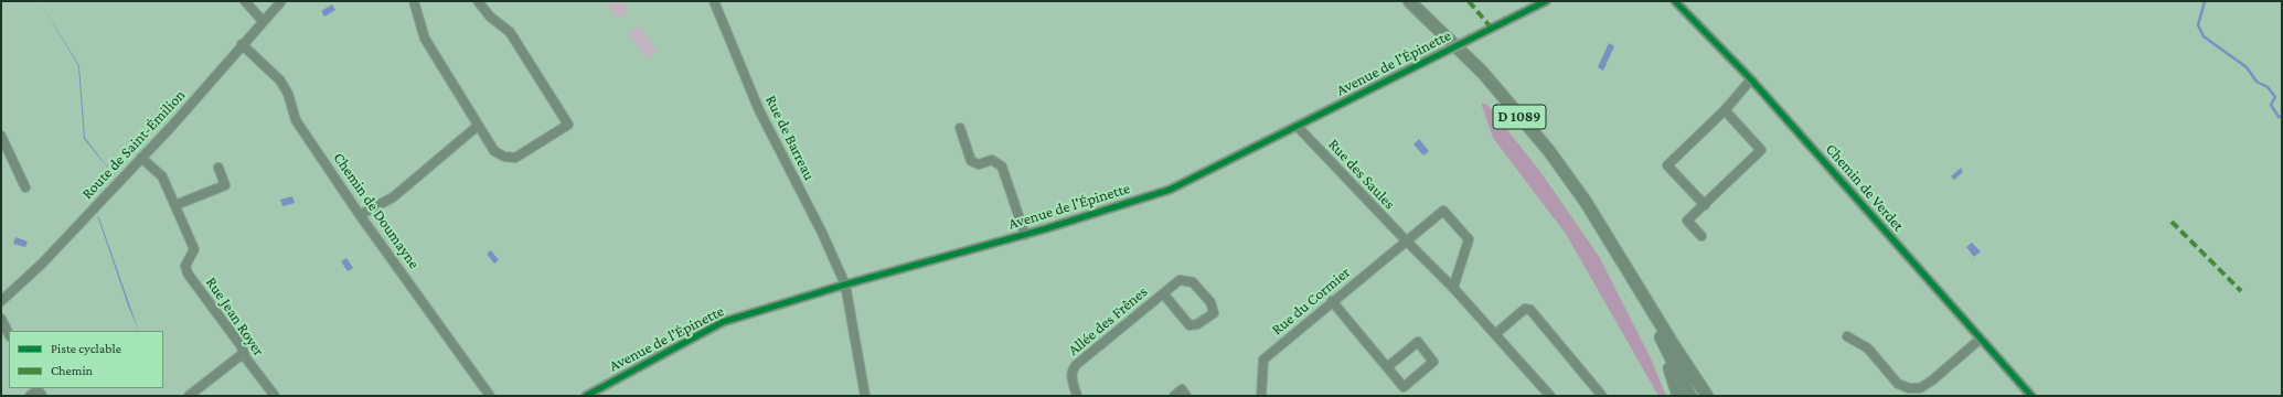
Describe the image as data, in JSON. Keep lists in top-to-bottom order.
{
  "streets": {
    "highway": ["D 1089"],
    "street": [
      "Avenue de l'Épinette",
      "Rue de Barreau",
      "Route de Saint-Émilion",
      "Rue des Saules",
      "Chemin de Verdet",
      "Chemin de Doumayne",
      "Rue du Cormier",
      "Rue Jean Royer",
      "Allée des Frênes"
    ]
  },
  "crossings": [
    ["Avenue de l'Épinette", "Rue de Barreau"],
    ["Avenue de l'Épinette", "Rue des Saules"],
    ["Route de Saint-Émilion", "Chemin de Doumayne"],
    ["Rue des Saules", "Rue du Cormier"]
  ],
  "legend": ["Piste cyclable", "Chemin"]
}
